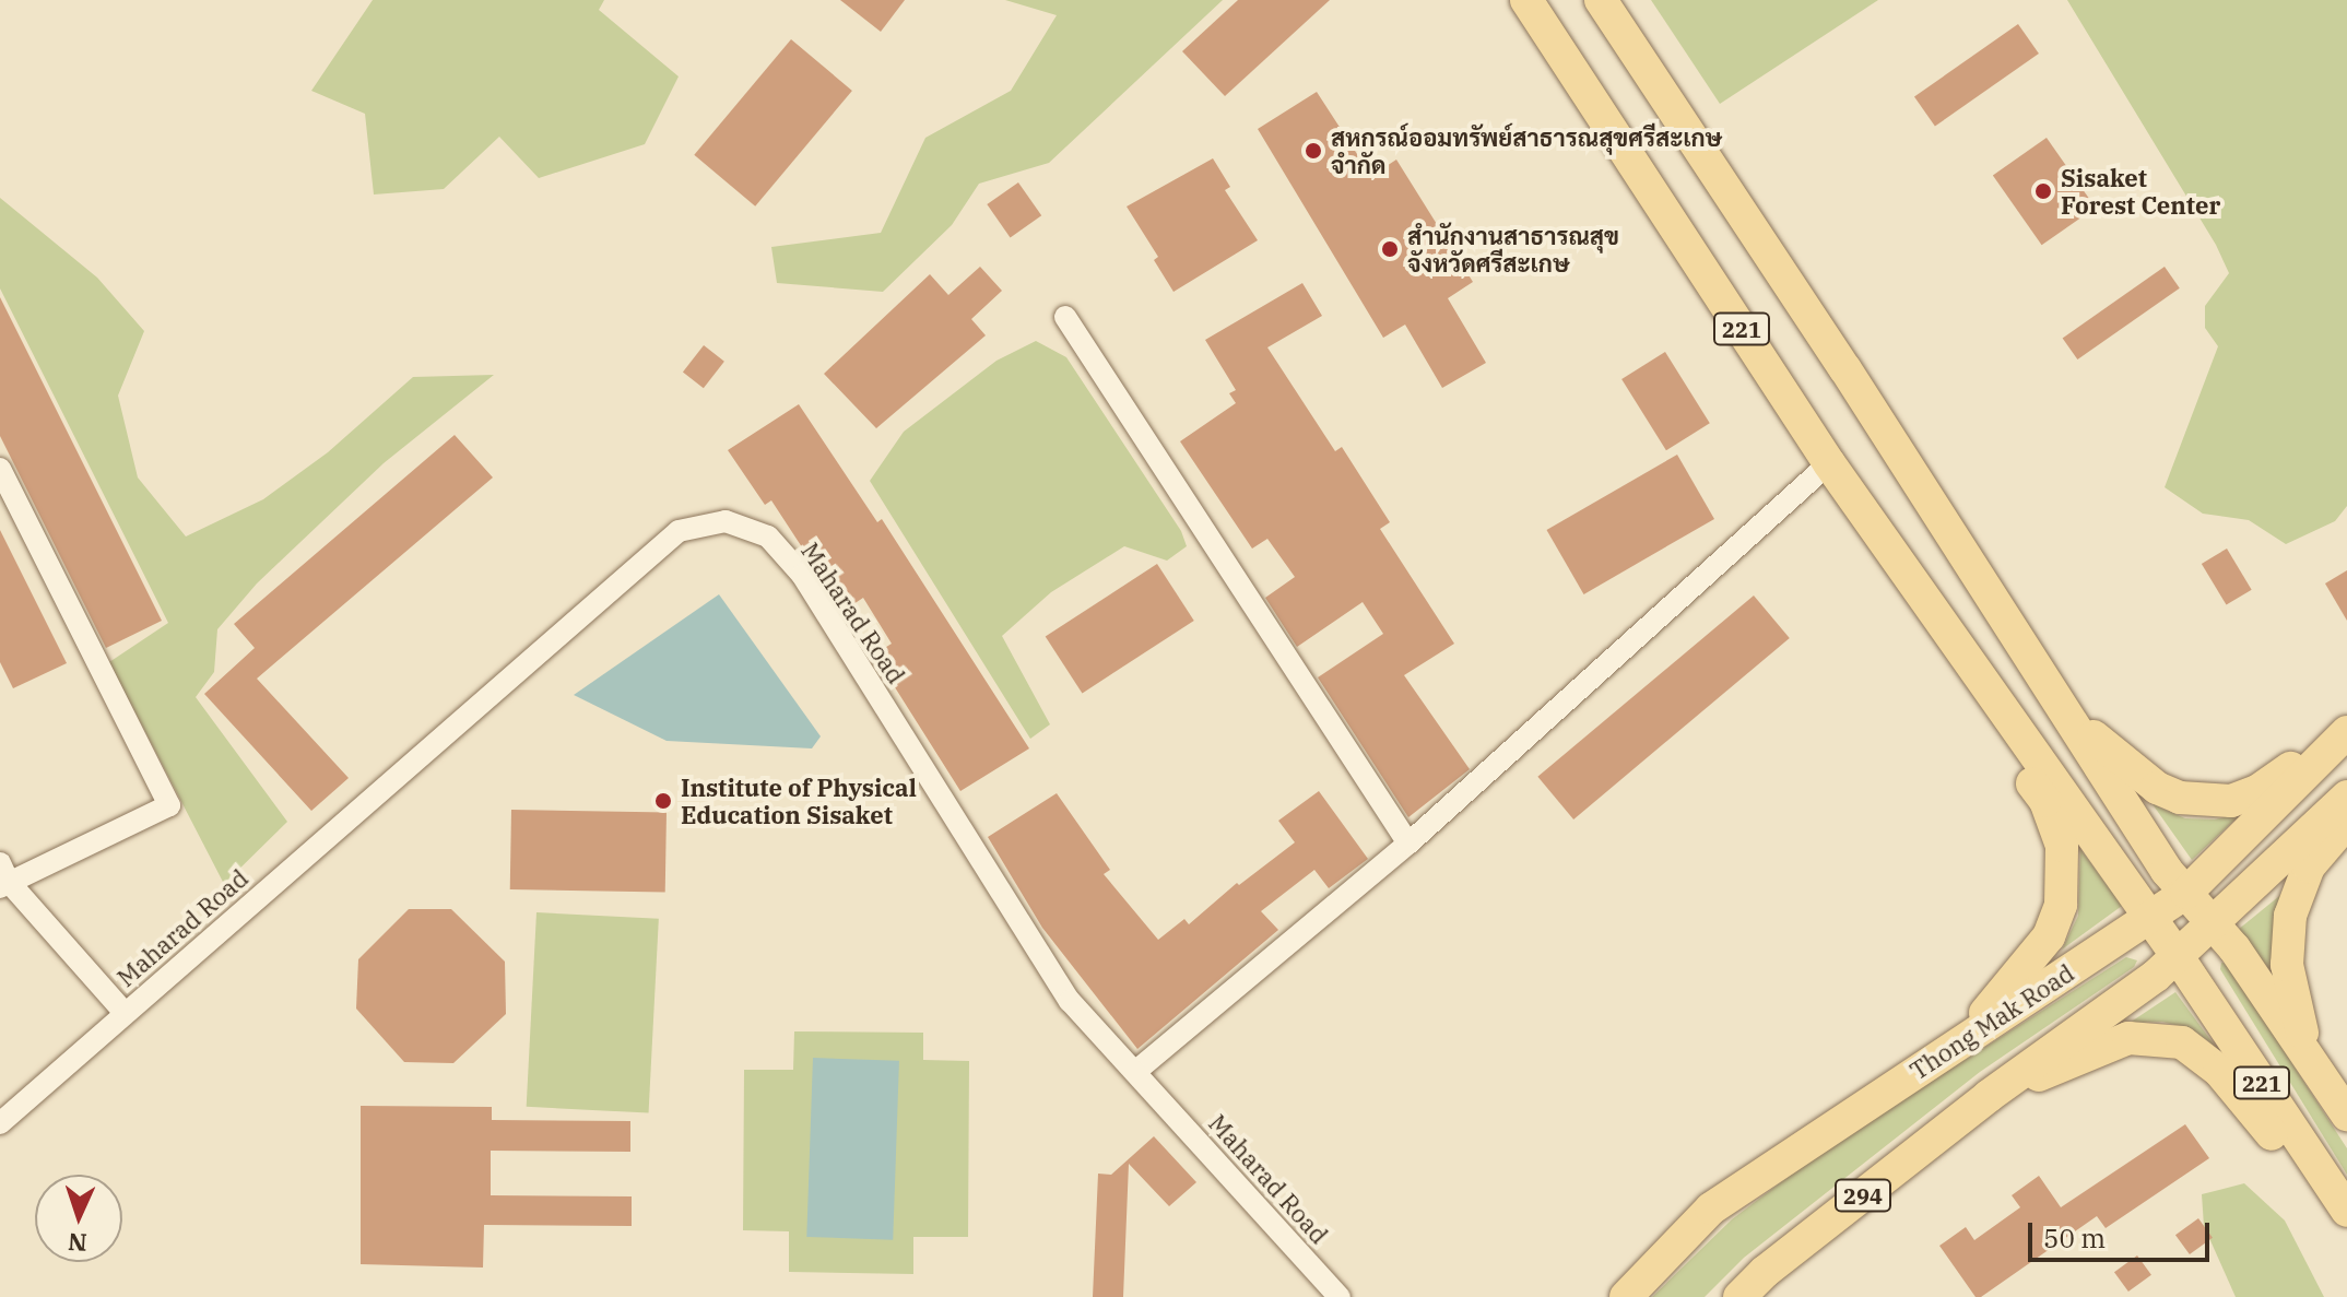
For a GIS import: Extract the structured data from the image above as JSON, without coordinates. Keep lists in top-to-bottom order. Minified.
{"streets":{"main road":["221","Thong Mak Road","294"],"street":["Maharad Road"]},"crossings":[["221","Thong Mak Road"],["221","294"]],"places":["สหกรณ์ออมทรัพย์สาธารณสุขศรีสะเกษ จำกัด","Sisaket Forest Center","สำนักงานสาธารณสุข จังหวัดศรีสะเกษ","Institute of Physical Education Sisaket"],"scale_bar":"50 m","north":"bottom"}
